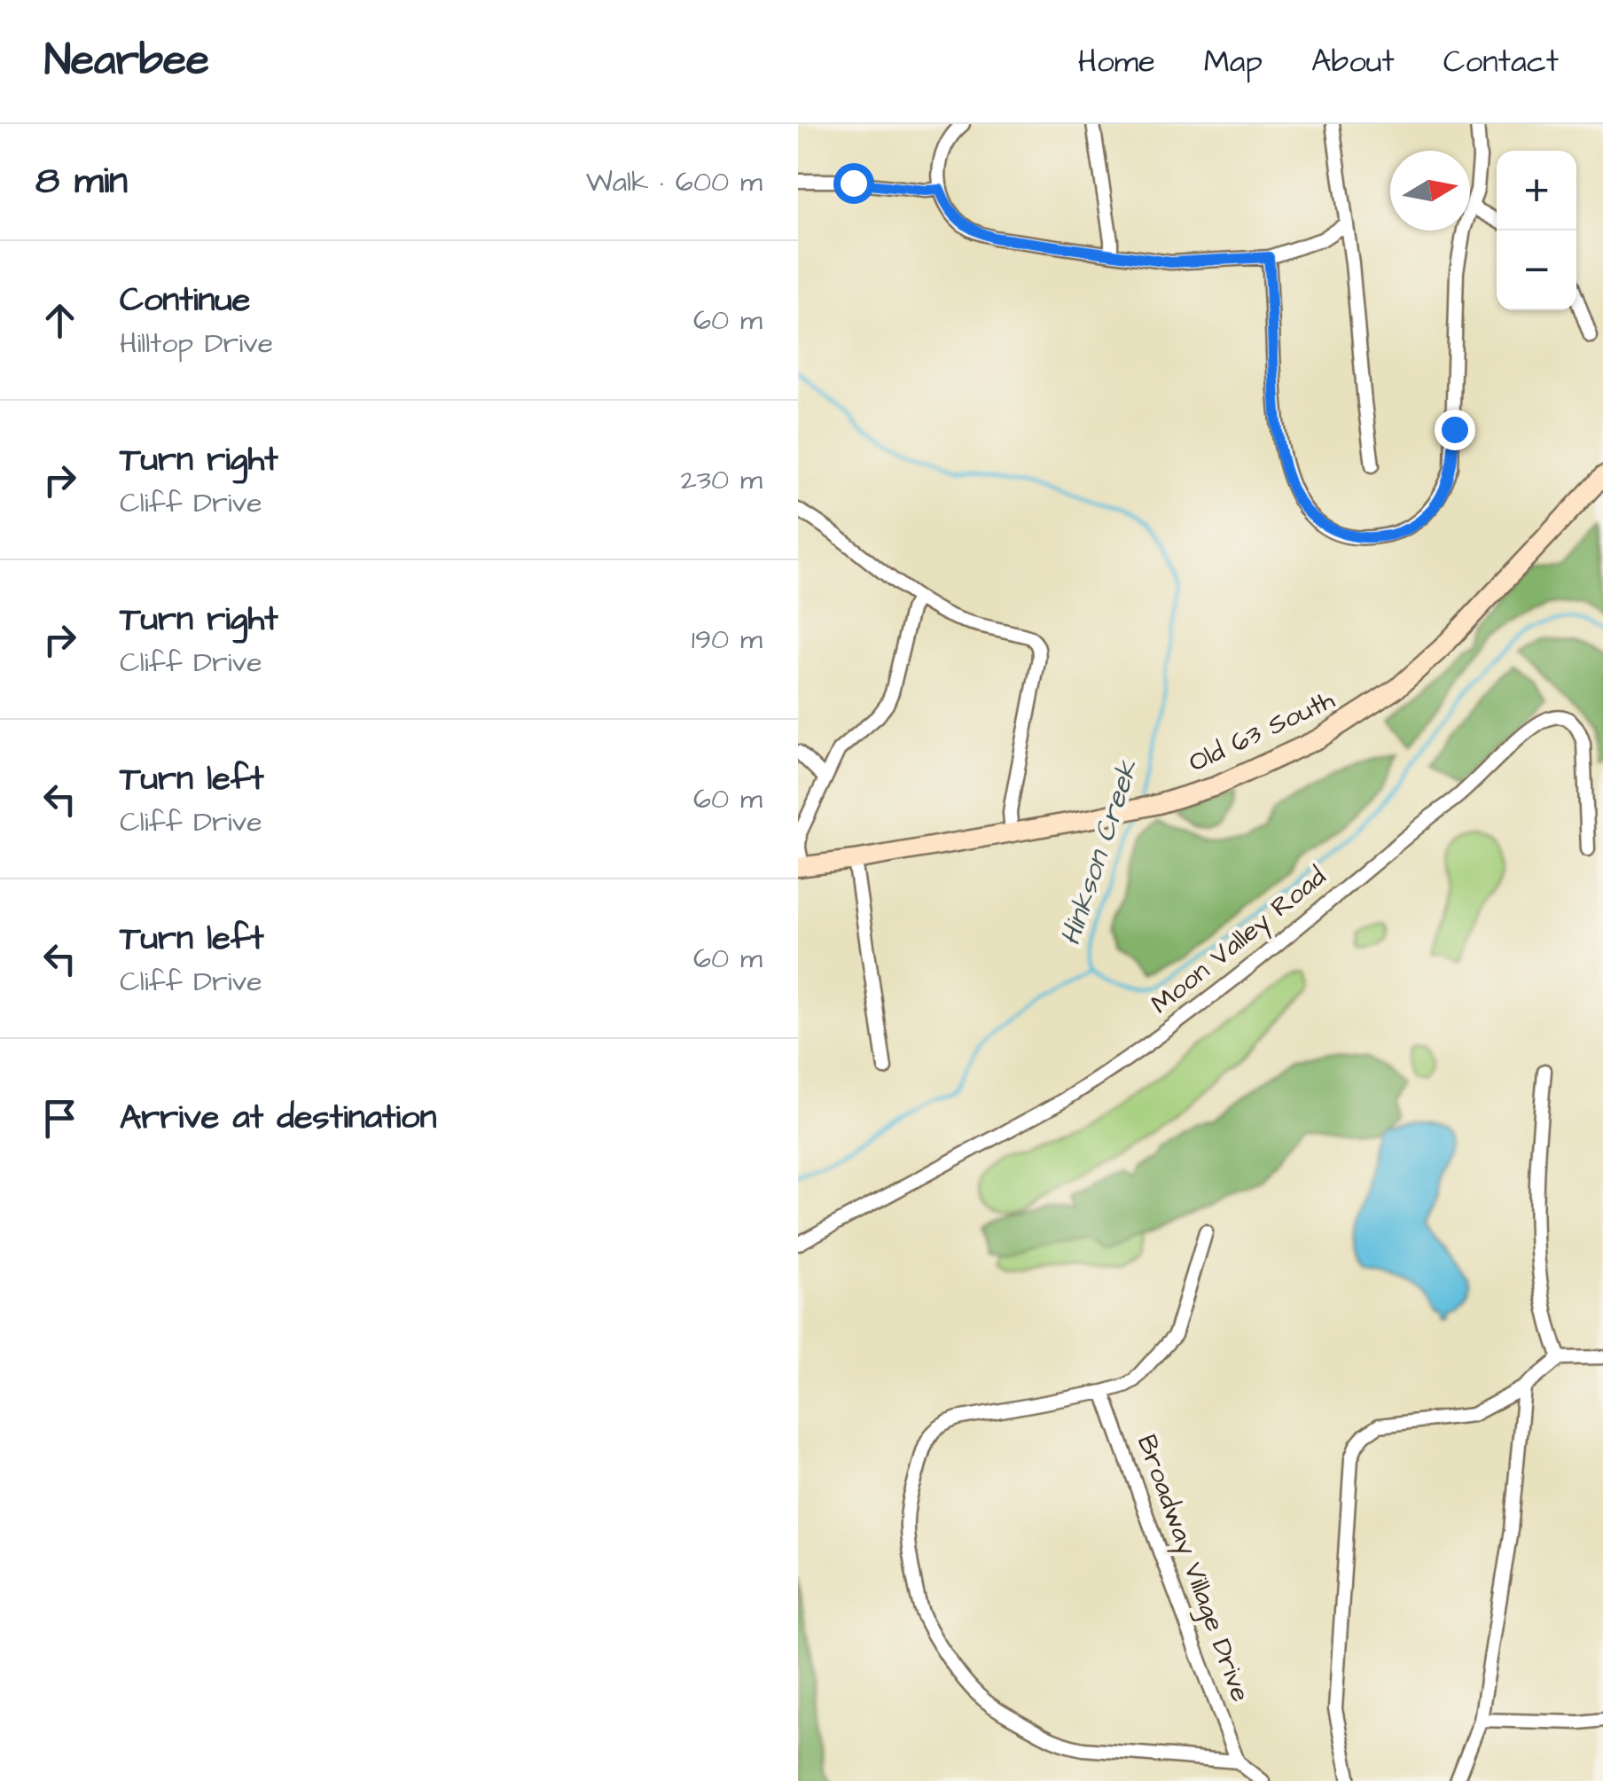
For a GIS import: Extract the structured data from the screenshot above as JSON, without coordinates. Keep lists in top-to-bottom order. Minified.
{"streets":{"main road":["Old 63 South"],"street":["Moon Valley Road","Broadway Village Drive"]},"water":["Hinkson Creek"],"north":"right","page":{"header":"Nearbee","nav":["Home","Map","About","Contact"],"heading":["8 min","Walk · 600 m"],"map_buttons":["+","−"],"list":[["Continue","Hilltop Drive","60 m"],["Turn right","Cliff Drive","230 m"],["Turn right","Cliff Drive","190 m"],["Turn left","Cliff Drive","60 m"],["Turn left","Cliff Drive","60 m"],"Arrive at destination"]}}
